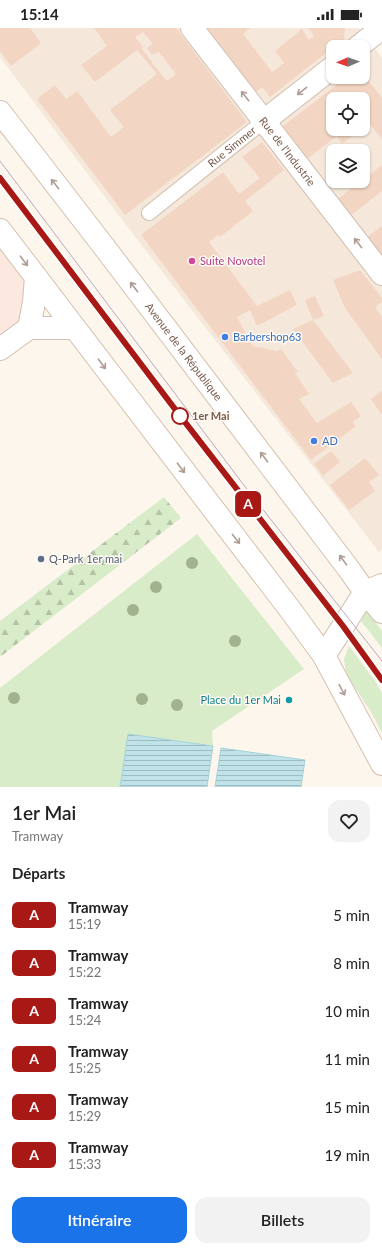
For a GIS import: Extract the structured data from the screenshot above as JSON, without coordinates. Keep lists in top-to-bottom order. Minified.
{"streets":{"main road":["Rue Simmer","Rue de l'Industrie","Avenue de la République"]},"crossings":[["Rue Simmer","Rue de l'Industrie"]],"one_way":["Rue de l'Industrie"],"places":["Suite Novotel","Barbershop63","1er Mai","AD","Q-Park 1er mai","Place du 1er Mai"],"lines":["tram line A"],"north":"left","page":{"status":"15:14","on_map":"A","heading":[["1er Mai","Tramway"],"Départs"],"list":[{"mark":"A","name":"Tramway","note":"15:19","value":"5 min"},{"mark":"A","name":"Tramway","note":"15:22","value":"8 min"},{"mark":"A","name":"Tramway","note":"15:24","value":"10 min"},{"mark":"A","name":"Tramway","note":"15:25","value":"11 min"},{"mark":"A","name":"Tramway","note":"15:29","value":"15 min"},{"mark":"A","name":"Tramway","note":"15:33","value":"19 min"}],"buttons":["Itinéraire","Billets"]}}
